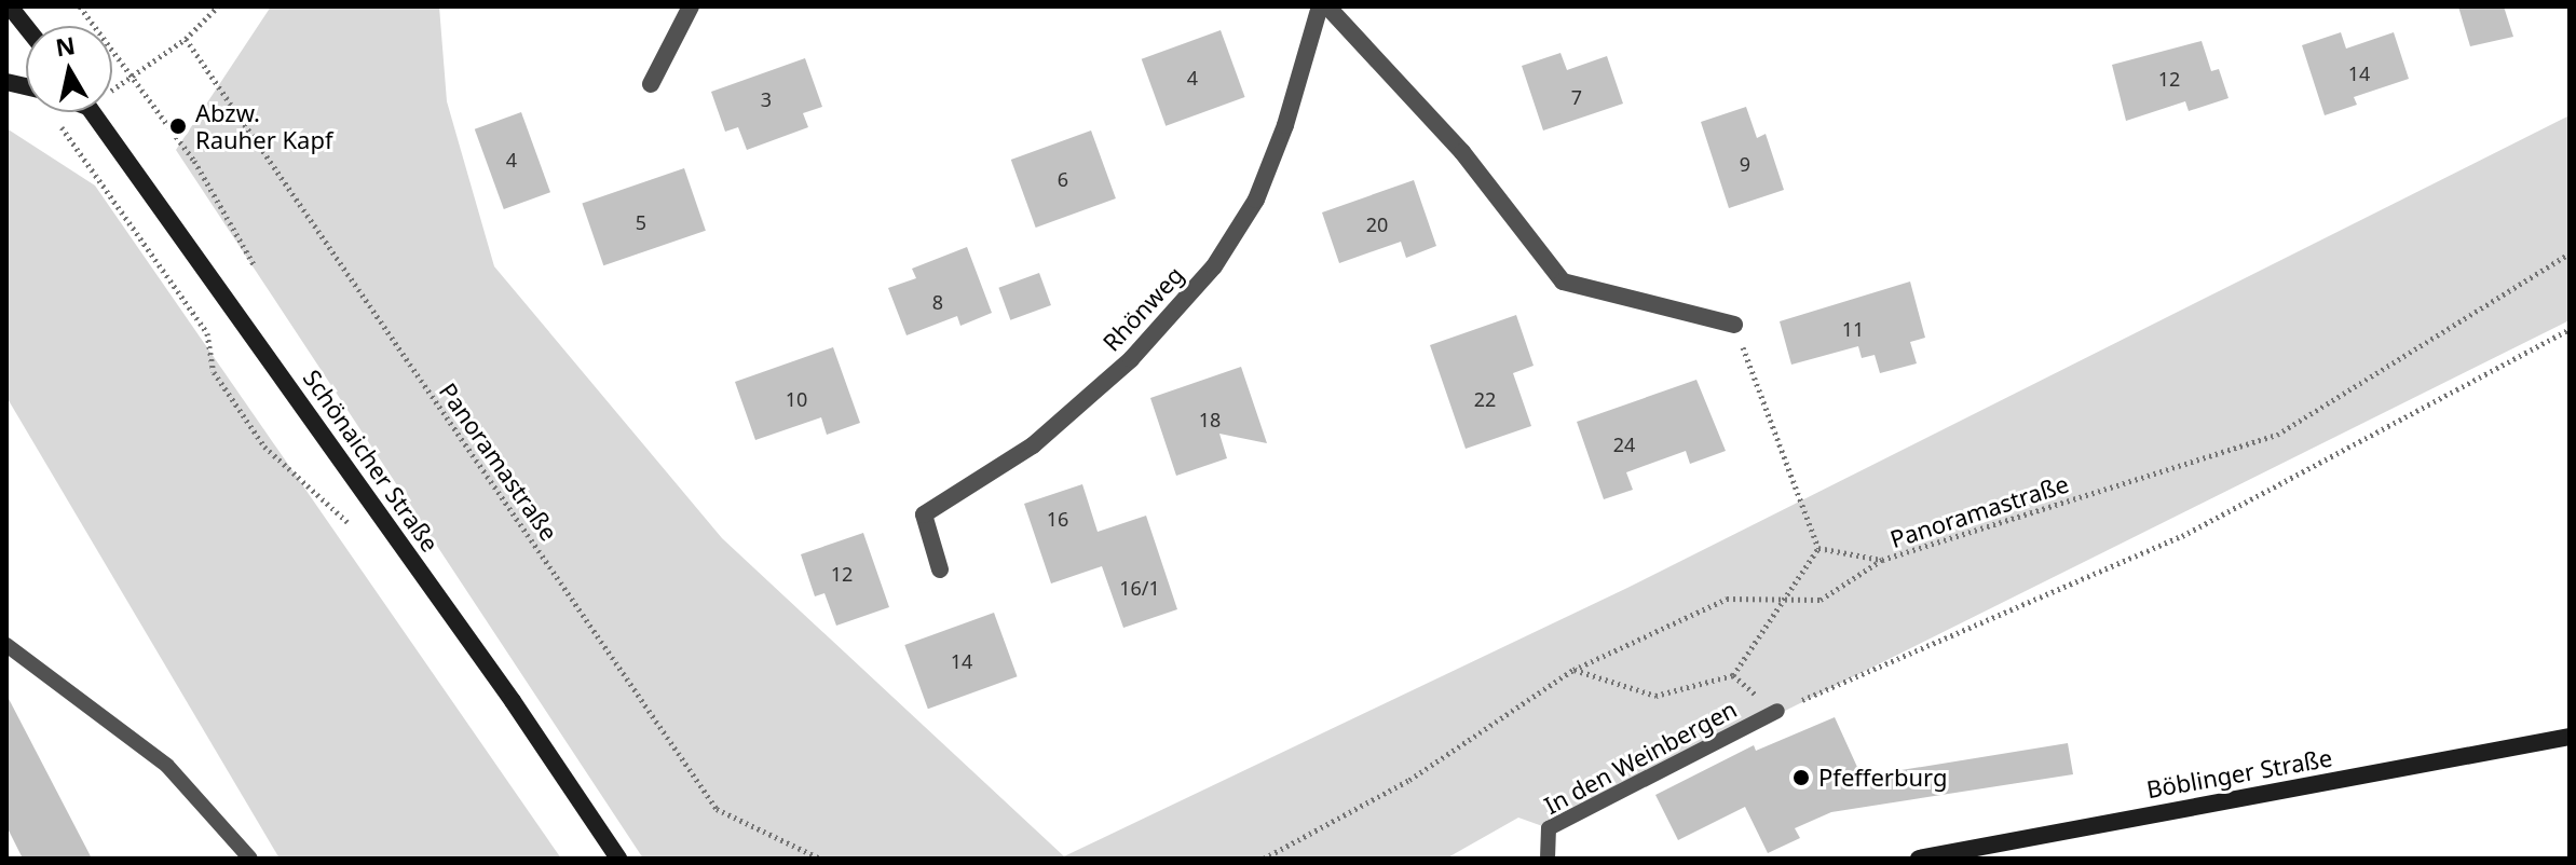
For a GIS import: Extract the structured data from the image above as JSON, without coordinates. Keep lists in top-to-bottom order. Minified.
{"streets":{"main road":["Schönaicher Straße","Böblinger Straße"],"street":["Rhönweg"],"lane":["In den Weinbergen"],"path":["Panoramastraße"]},"places":["Abzw. Rauher Kapf","Pfefferburg"],"house_numbers":["14","4","12","7","3","4","9","6","5","20","8","11","10","22","18","24","16","12","16/1","14"],"north":"top"}
